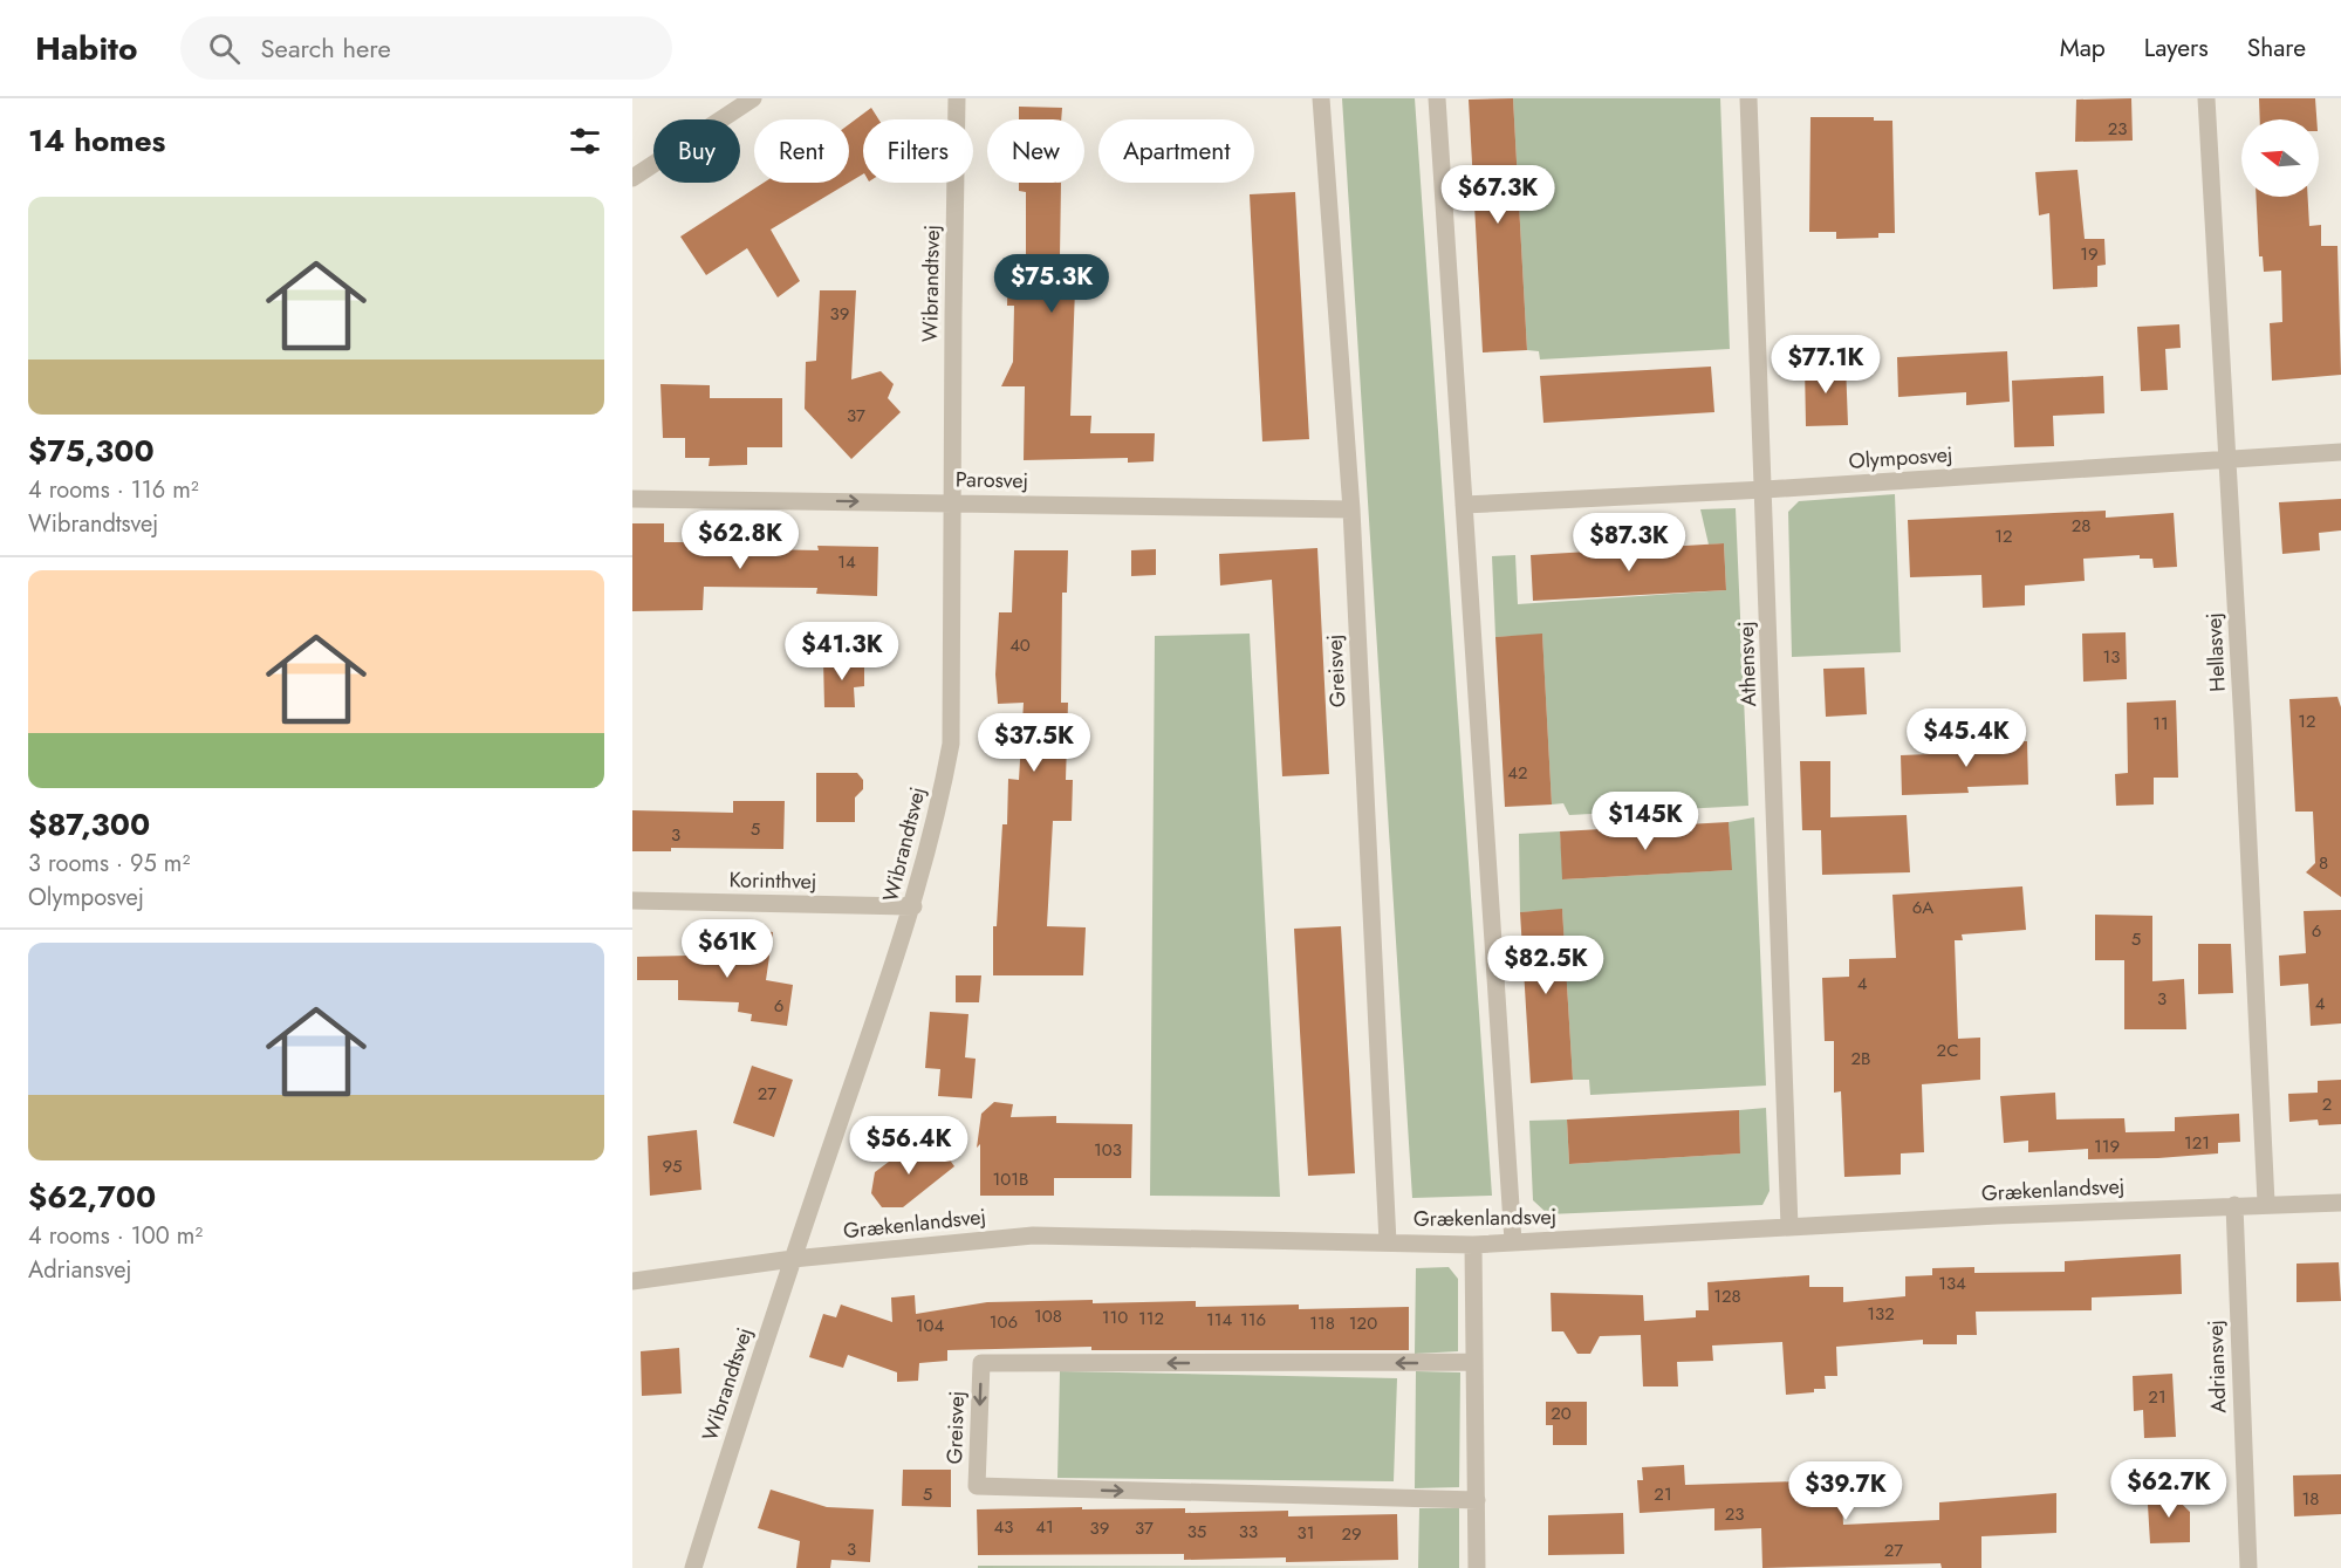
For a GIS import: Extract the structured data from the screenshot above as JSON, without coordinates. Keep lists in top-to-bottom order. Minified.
{"streets":{"street":["Wibrandtsvej","Olymposvej","Parosvej","Hellasvej","Athensvej","Greisvej","Korinthvej","Grækenlandsvej","Adriansvej"]},"crossings":[["Wibrandtsvej","Parosvej"],["Wibrandtsvej","Korinthvej"],["Wibrandtsvej","Grækenlandsvej"],["Olymposvej","Hellasvej"],["Olymposvej","Athensvej"],["Parosvej","Greisvej"],["Hellasvej","Grækenlandsvej"],["Athensvej","Grækenlandsvej"],["Greisvej","Grækenlandsvej"],["Grækenlandsvej","Adriansvej"]],"one_way":["Parosvej"],"house_numbers":["23","19","39","37","28","12","14","40","13","12","11","42","5","3","8","6A","6","5","4","3","4","6","2C","2B","27","2","121","119","103","95","101B","134","128","132","108","110","112","114","116","106","118","120","104","21","20","5","21","18","23","43","41","39","37","35","33","31","29","3","27"],"north":"left","page":{"header":"Habito","search":"Search here","nav":["Map","Layers","Share"],"heading":"14 homes","chip":["Buy","Rent","Filters","New","Apartment"],"price":["$67.3K","$75.3K","$77.1K","$62.8K","$87.3K","$41.3K","$45.4K","$37.5K","$145K","$61K","$82.5K","$56.4K","$62.7K","$39.7K"],"list":[{"name":"$75,300","note":"4 rooms · 116 m² · Wibrandtsvej"},{"name":"$87,300","note":"3 rooms · 95 m² · Olymposvej"},{"name":"$62,700","note":"4 rooms · 100 m² · Adriansvej"}]}}
